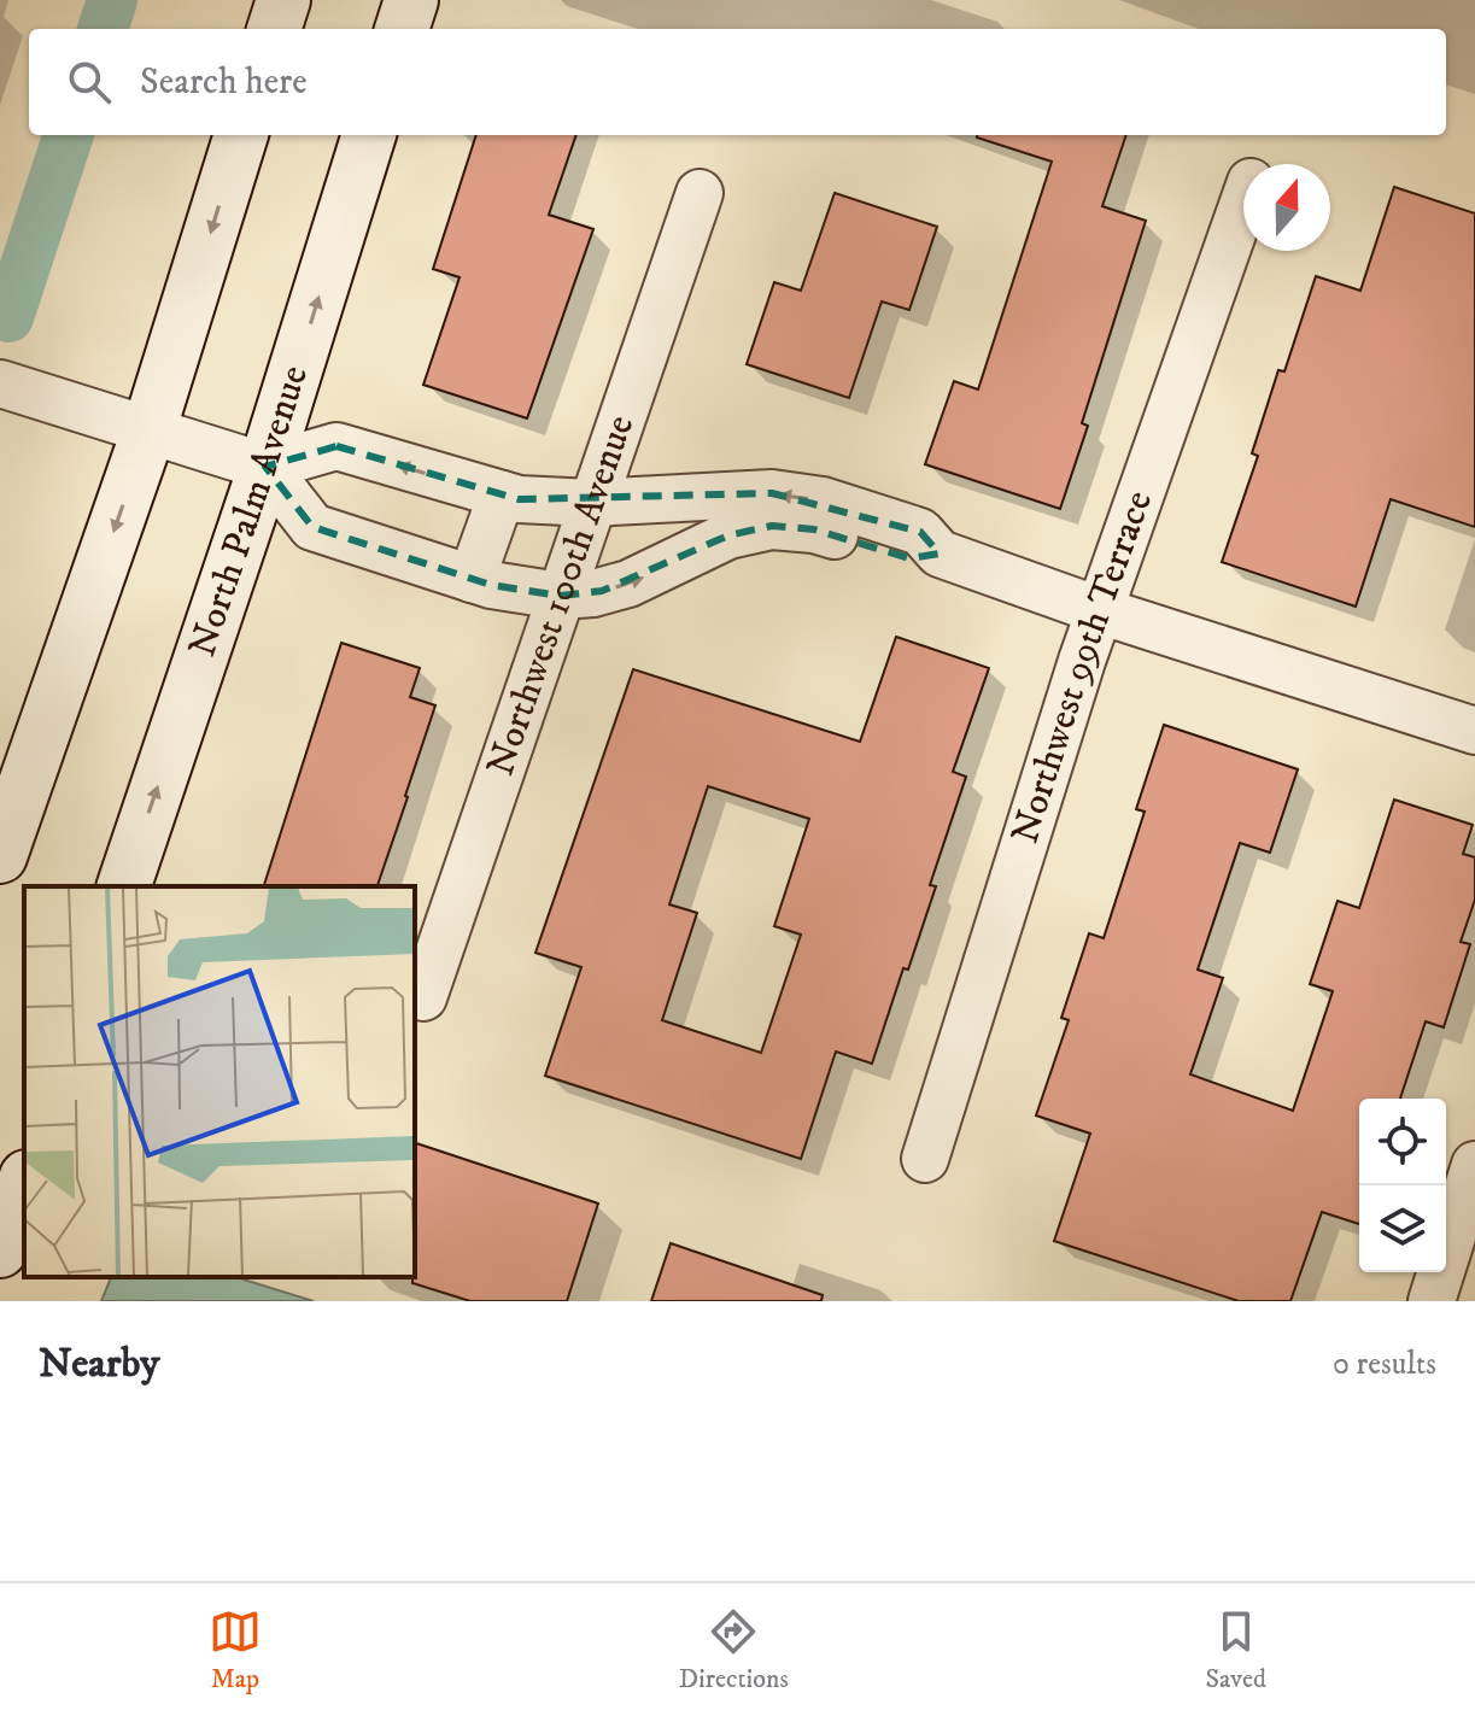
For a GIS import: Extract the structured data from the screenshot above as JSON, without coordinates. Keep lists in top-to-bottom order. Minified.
{"streets":{"main road":["North Palm Avenue"],"street":["Northwest 100th Avenue","Northwest 99th Terrace"]},"north":"top","page":{"search":"Search here","heading":["Nearby","0 results"],"nav":["Map","Directions","Saved"]}}
